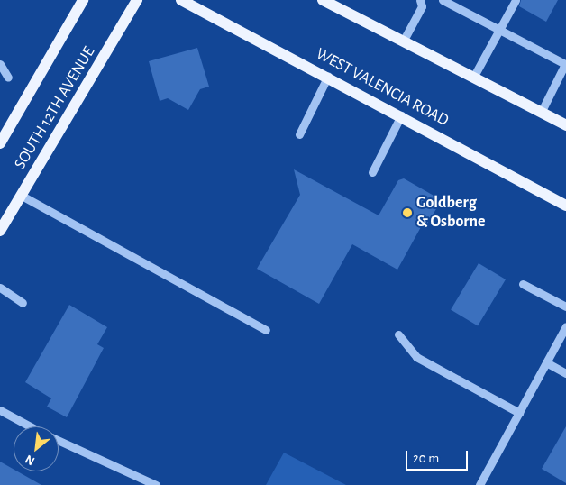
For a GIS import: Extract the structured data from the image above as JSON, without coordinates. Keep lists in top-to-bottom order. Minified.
{"streets":{"main road":["WEST VALENCIA ROAD","SOUTH 12TH AVENUE"]},"places":["Goldberg & Osborne"],"scale_bar":"20 m","north":"bottom left"}
